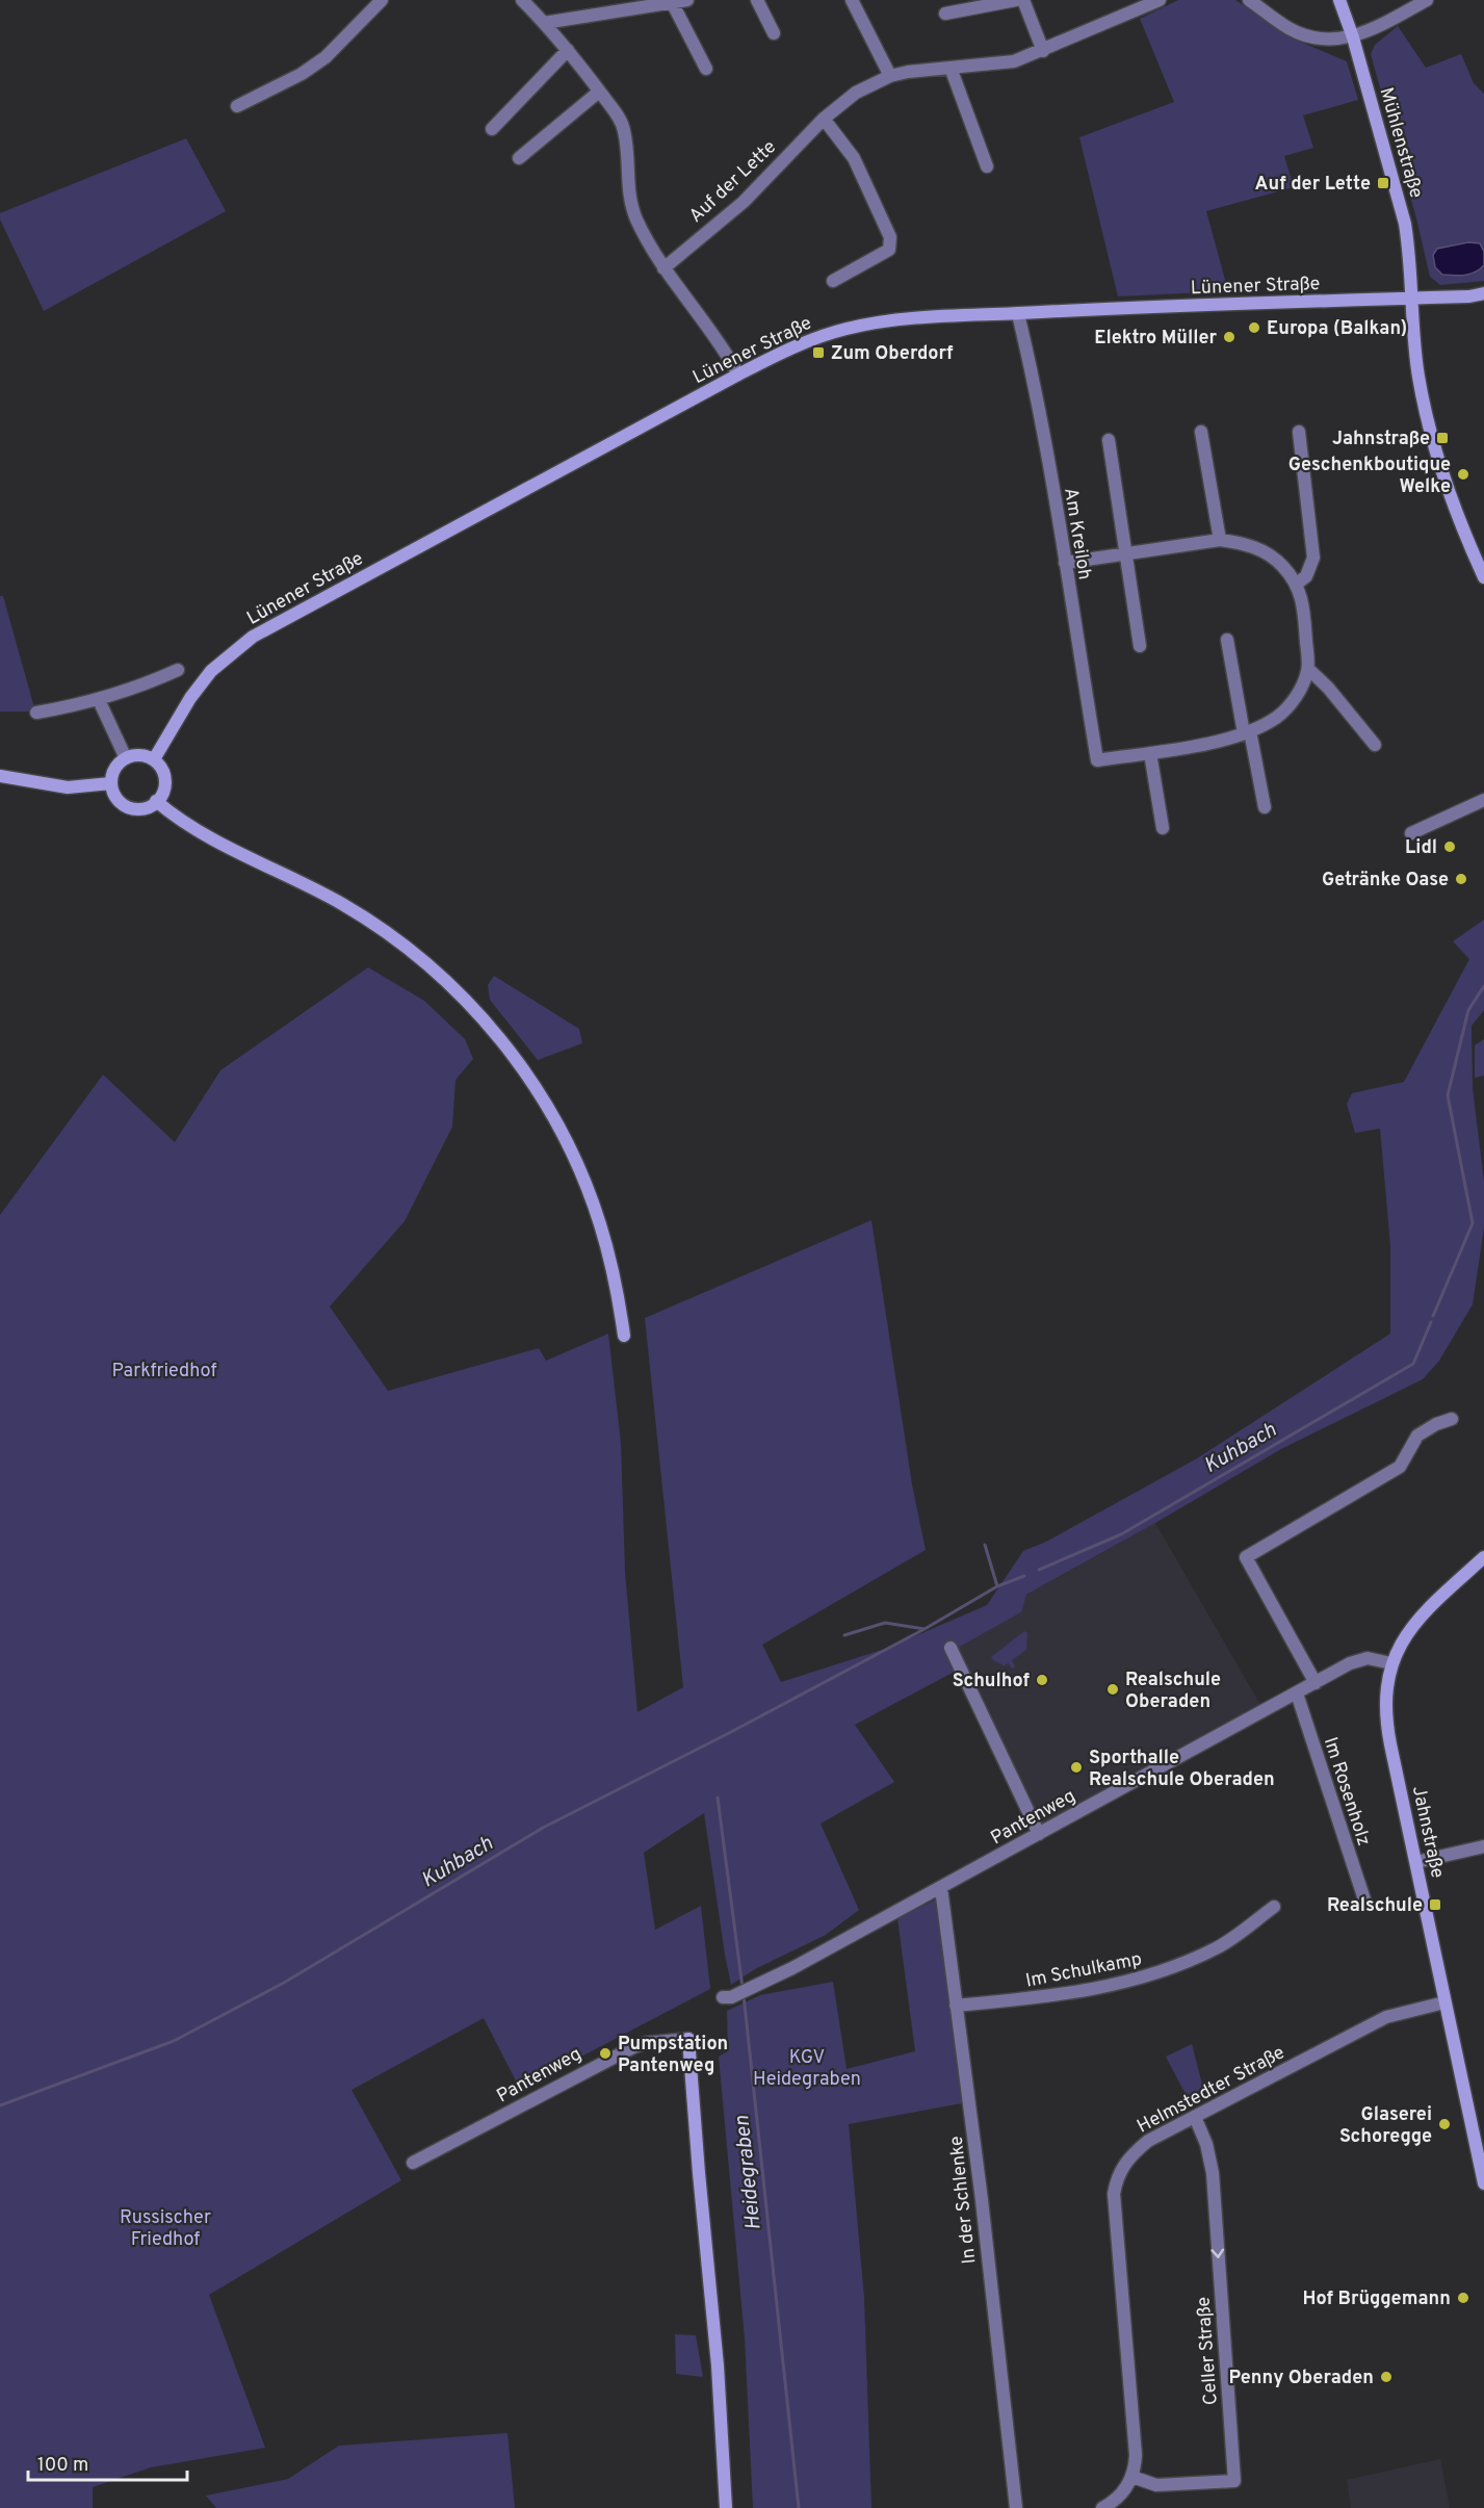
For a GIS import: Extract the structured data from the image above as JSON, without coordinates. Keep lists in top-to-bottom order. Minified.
{"streets":{"main road":["Mühlenstraße","Lünener Straße","Jahnstraße"],"street":["Auf der Lette","Am Kreiloh","Im Rosenholz","Pantenweg","Im Schulkamp","Helmstedter Straße","In der Schlenke","Celler Straße"]},"crossings":[["Mühlenstraße","Lünener Straße"],["Lünener Straße","Am Kreiloh"],["Im Rosenholz","Pantenweg"],["Pantenweg","Jahnstraße"],["Pantenweg","In der Schlenke"],["Jahnstraße","Helmstedter Straße"],["Im Schulkamp","In der Schlenke"],["Helmstedter Straße","Celler Straße"]],"water":["Kuhbach","Heidegraben"],"parks":["Parkfriedhof","KGV Heidegraben","Russischer Friedhof"],"places":{"transit":["Auf der Lette","Zum Oberdorf","Jahnstraße","Realschule"],"other":["Europa (Balkan)","Elektro Müller","Geschenkboutique Welke","Lidl","Getränke Oase","Schulhof","Realschule Oberaden","Sporthalle Realschule Oberaden","Pumpstation Pantenweg","Glaserei Schoregge","Hof Brüggemann","Penny Oberaden"]},"scale_bar":"100 m"}
